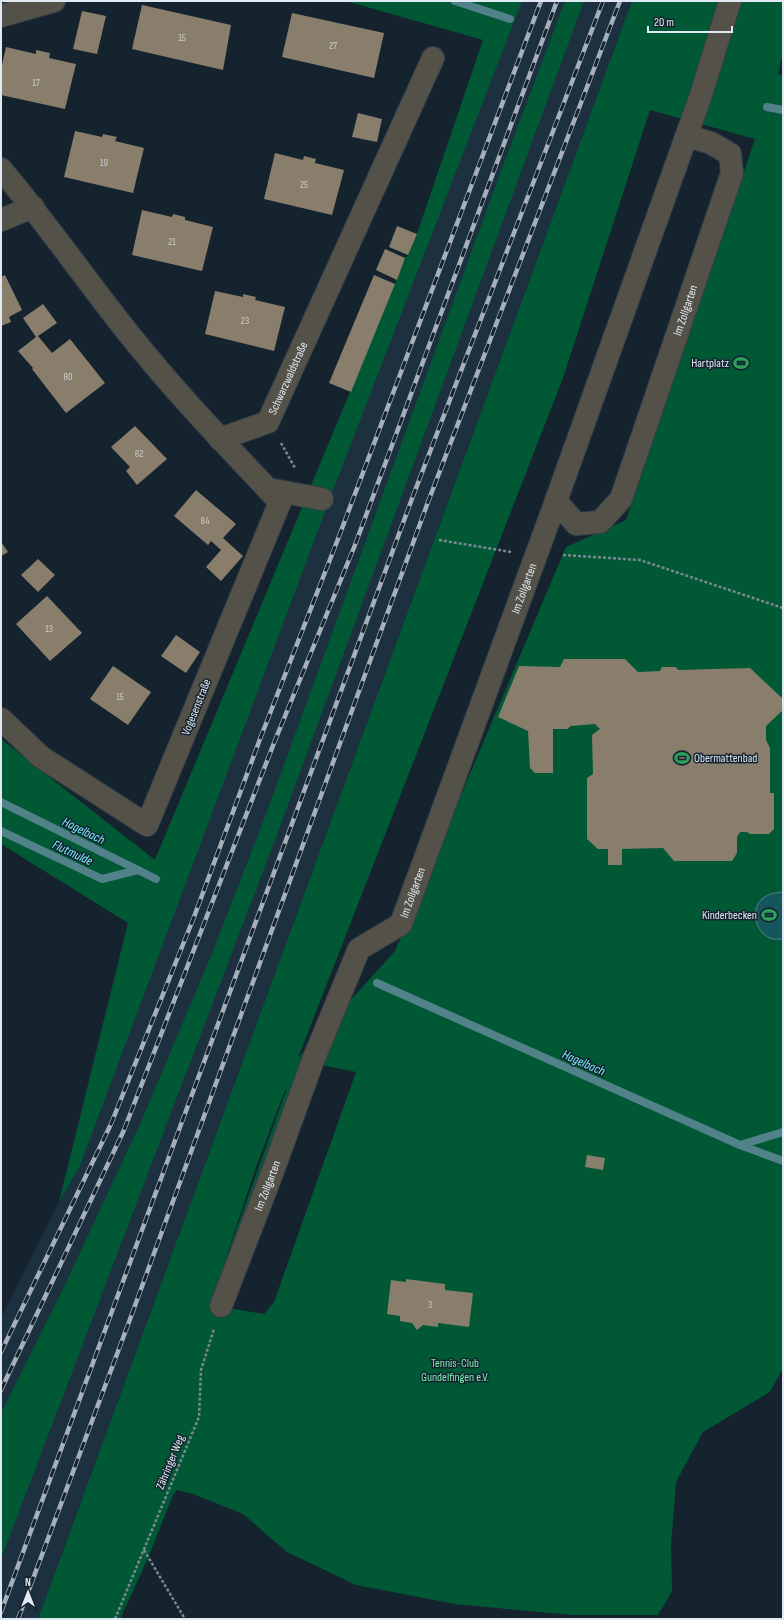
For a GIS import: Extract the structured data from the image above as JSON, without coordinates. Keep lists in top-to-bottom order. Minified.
{"streets":{"street":["Im Zollgarten","Schwarzwaldstraße","Vogesenstraße"],"path":["Zähringer Weg"]},"crossings":[["Im Zollgarten","Zähringer Weg"],["Schwarzwaldstraße","Vogesenstraße"]],"water":["Hagelbach","Flutmulde"],"parks":["Tennis-Club Gundelfingen e.V."],"places":{"sports":["Hartplatz","Obermattenbad","Kinderbecken"]},"house_numbers":["15","27","17","19","25","21","23","80","82","84","13","15","3"],"scale_bar":"20 m","north":"top"}
